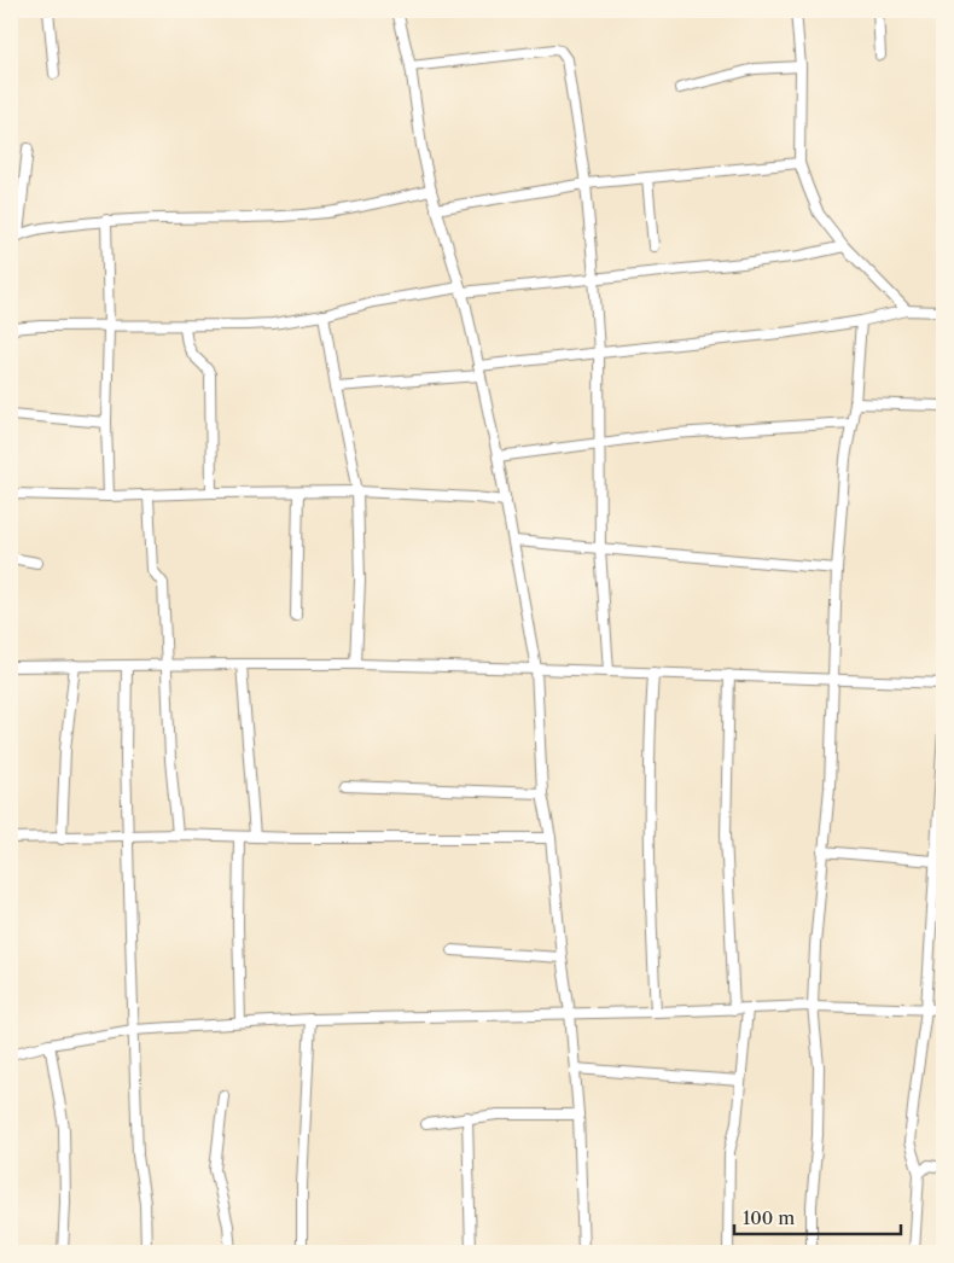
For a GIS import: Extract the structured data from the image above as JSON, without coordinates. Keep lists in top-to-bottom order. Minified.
{"scale_bar":"100 m"}
